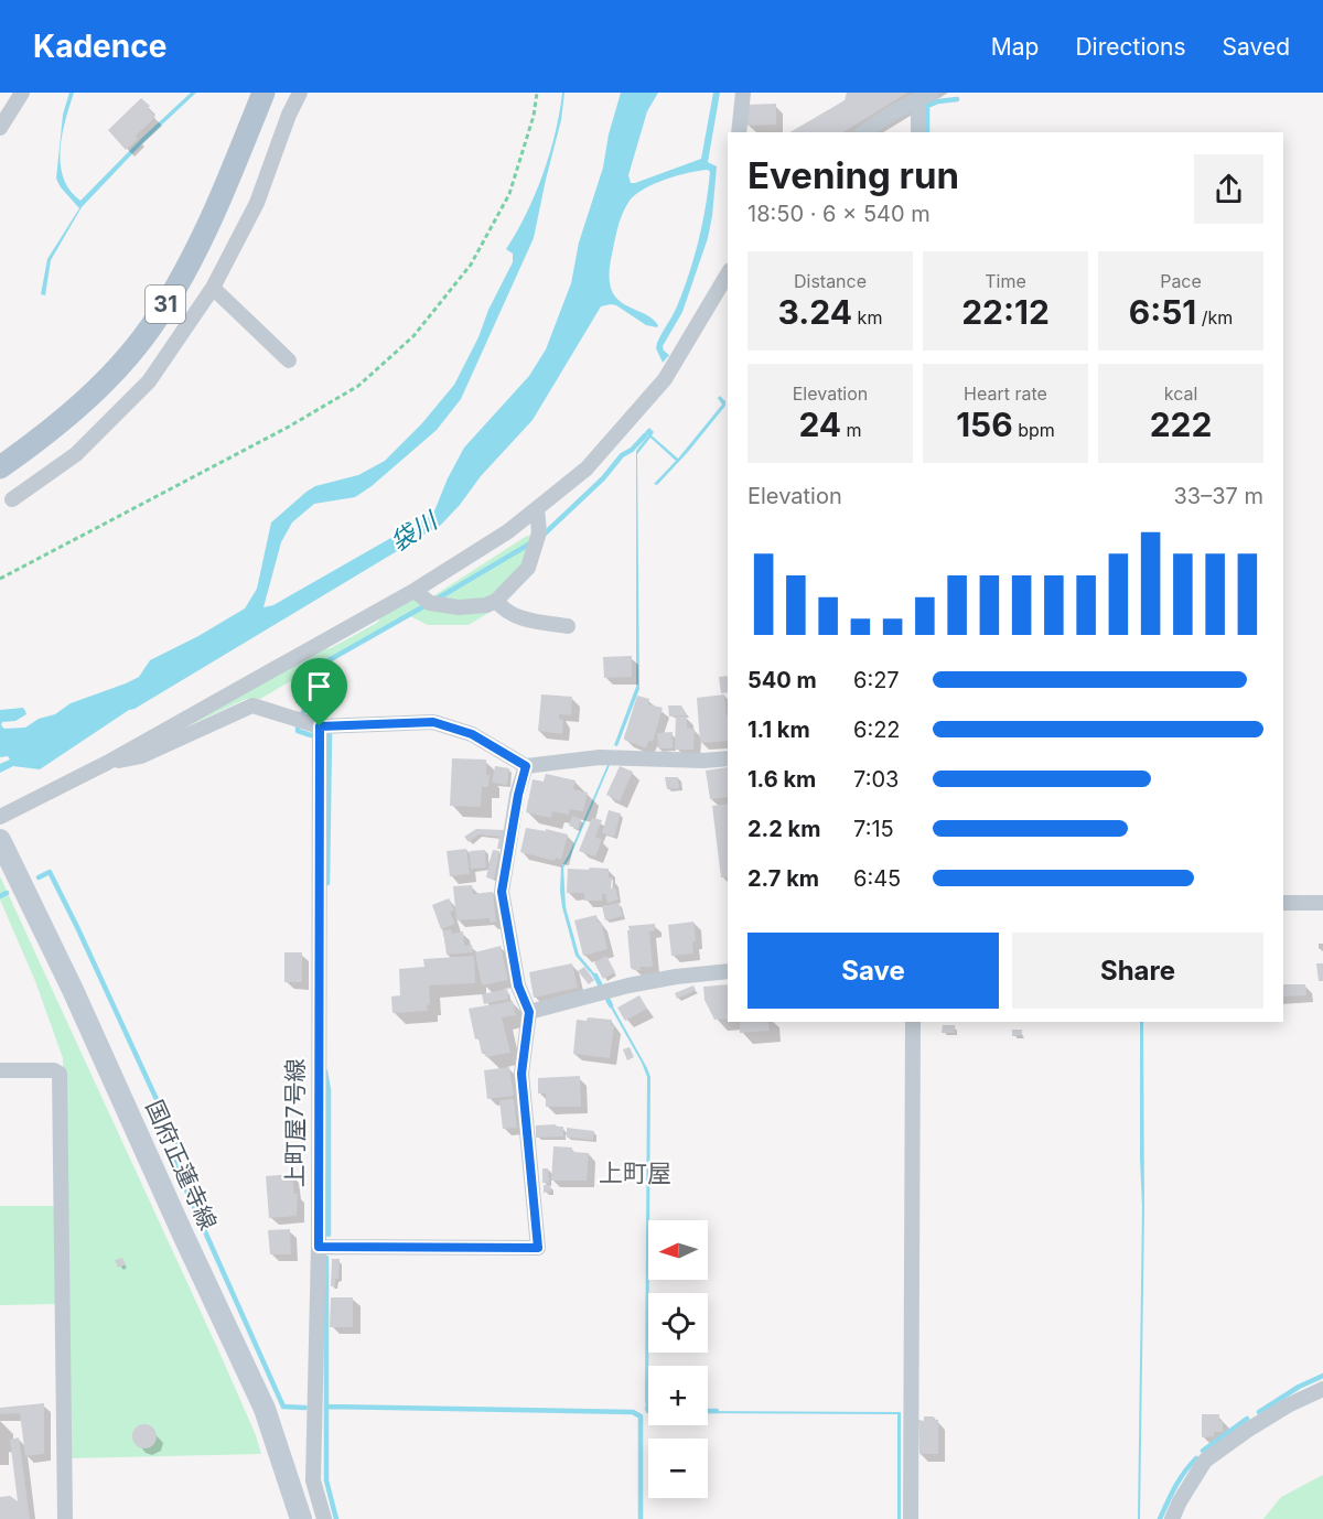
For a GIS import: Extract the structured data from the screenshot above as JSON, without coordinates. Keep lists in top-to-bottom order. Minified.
{"streets":{"main road":["31","国府正蓮寺線"],"street":["上町屋7号線"]},"districts":["上町屋"],"water":["袋川"],"north":"left","page":{"header":"Kadence","nav":["Map","Directions","Saved"],"heading":["Evening run","18:50 · 6 × 540 m"],"stats":[["Distance","3.24 km"],["Time","22:12"],["Pace","6:51 /km"],["Elevation","24 m"],["Heart rate","156 bpm"],["kcal","222"]],"chart":["Elevation","33–37 m"],"list":[{"name":"540 m","note":"6:27"},{"name":"1.1 km","note":"6:22"},{"name":"1.6 km","note":"7:03"},{"name":"2.2 km","note":"7:15"},{"name":"2.7 km","note":"6:45"}],"buttons":["Save","Share"],"map_buttons":["+","−"]}}
